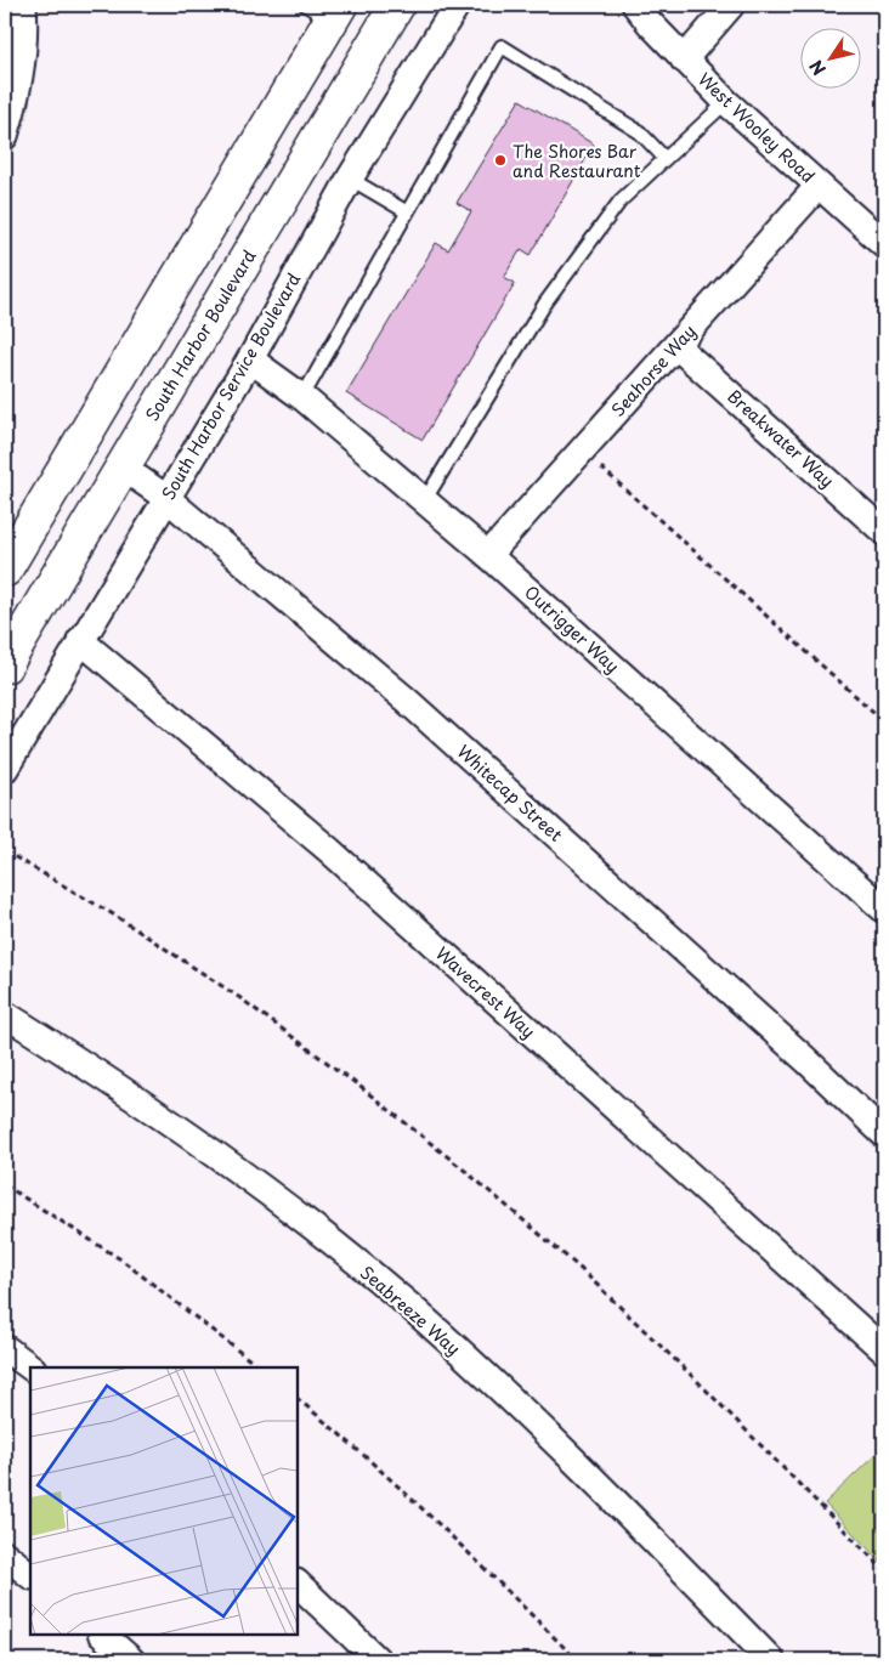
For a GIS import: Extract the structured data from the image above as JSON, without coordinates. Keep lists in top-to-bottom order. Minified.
{"streets":{"main road":["South Harbor Boulevard"],"street":["West Wooley Road","Seahorse Way","South Harbor Service Boulevard","Breakwater Way","Outrigger Way","Whitecap Street","Wavecrest Way","Seabreeze Way"]},"crossings":[["West Wooley Road","Seahorse Way"],["South Harbor Boulevard","Whitecap Street"],["Seahorse Way","Breakwater Way"],["Seahorse Way","Outrigger Way"],["South Harbor Service Boulevard","Outrigger Way"],["South Harbor Service Boulevard","Whitecap Street"],["South Harbor Service Boulevard","Wavecrest Way"]],"places":["The Shores Bar and Restaurant"],"north":"bottom left"}
